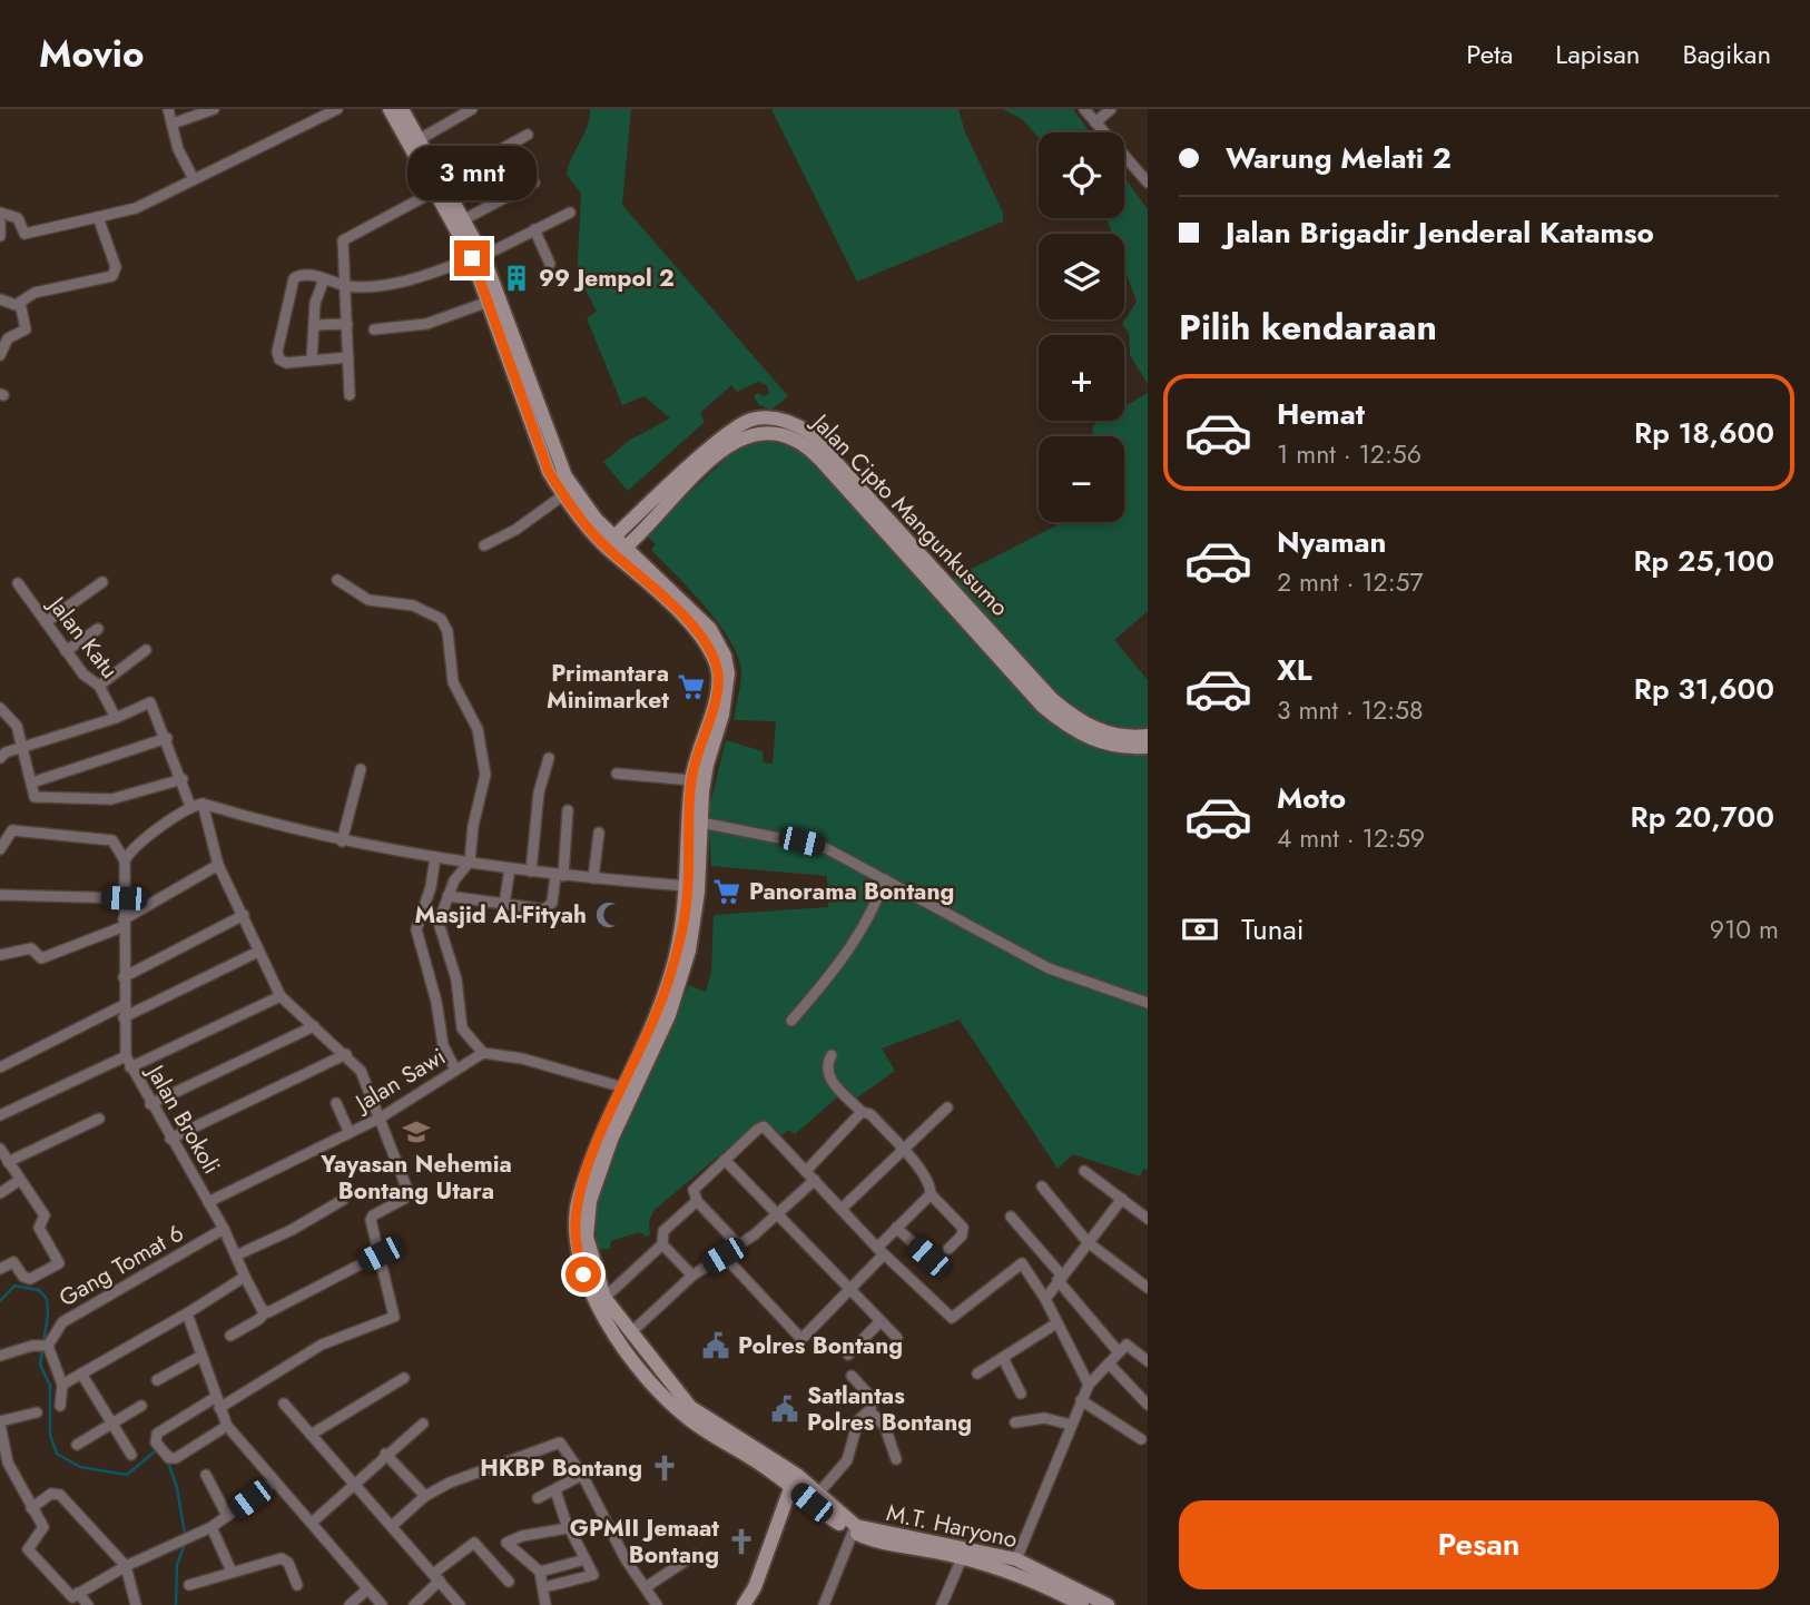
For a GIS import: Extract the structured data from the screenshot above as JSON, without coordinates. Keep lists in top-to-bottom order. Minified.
{"streets":{"main road":["Jalan Cipto Mangunkusumo","M.T. Haryono"],"street":["Jalan Katu","Jalan Sawi","Jalan Brokoli","Gang Tomat 6"]},"crossings":[["Jalan Sawi","Jalan Brokoli"],["Jalan Brokoli","Gang Tomat 6"]],"places":{"building":["99 Jempol 2"],"supermarket":["Primantara Minimarket","Panorama Bontang"],"mosque":["Masjid Al-Fityah"],"school or university":["Yayasan Nehemia Bontang Utara"],"public building":["Polres Bontang","Satlantas Polres Bontang"],"church":["HKBP Bontang","GPMII Jemaat Bontang"]},"page":{"header":"Movio","nav":["Peta","Lapisan","Bagikan"],"banner":["Warung Melati 2","Jalan Brigadir Jenderal Katamso"],"map_buttons":["+","−"],"bubble":"3 mnt","heading":"Pilih kendaraan","list":[{"name":"Hemat","note":"1 mnt · 12:56","value":"Rp 18,600"},{"name":"Nyaman","note":"2 mnt · 12:57","value":"Rp 25,100"},{"name":"XL","note":"3 mnt · 12:58","value":"Rp 31,600"},{"name":"Moto","note":"4 mnt · 12:59","value":"Rp 20,700"}],"pay":["Tunai","910 m"],"buttons":"Pesan"}}
